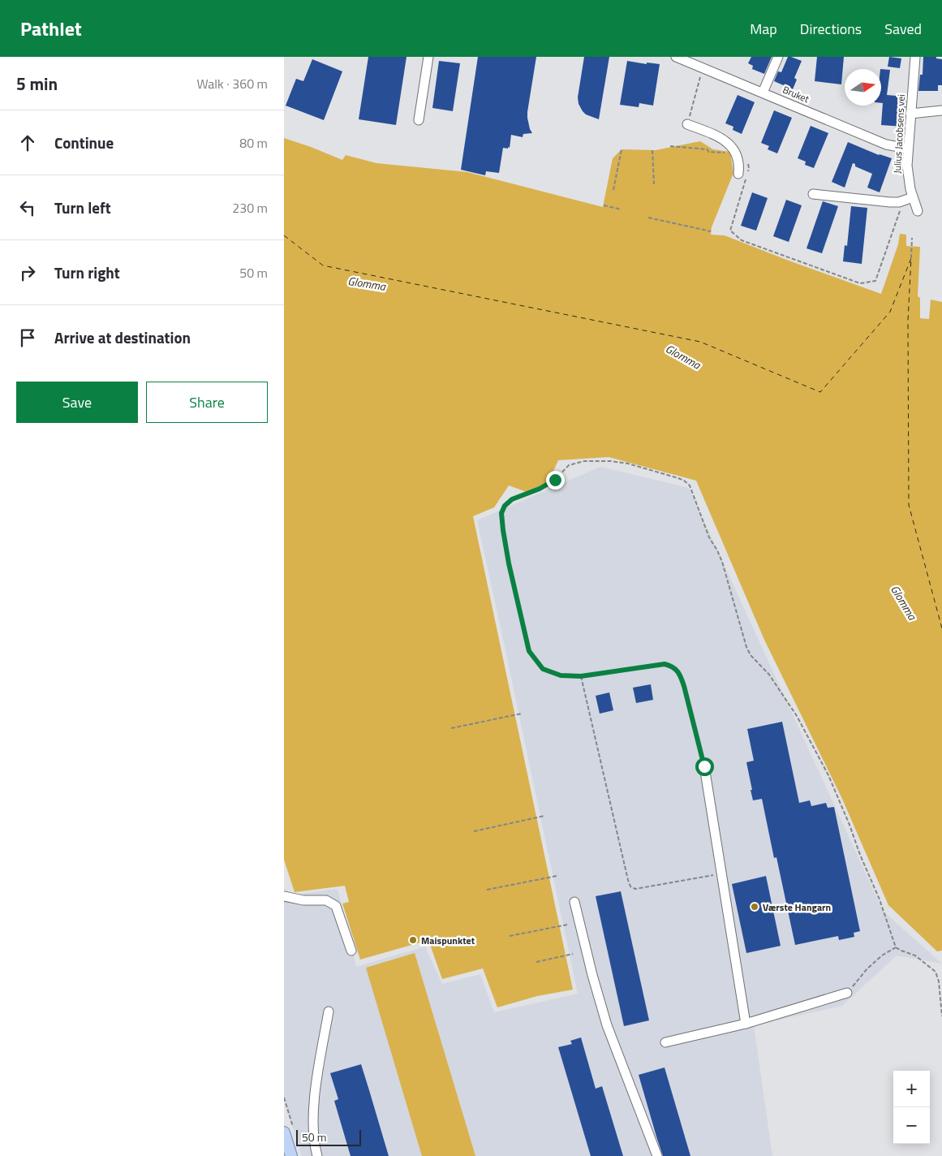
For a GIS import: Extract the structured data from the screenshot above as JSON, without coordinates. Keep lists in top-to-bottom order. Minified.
{"streets":{"street":["Bruket","Julius Jacobsens vei"]},"crossings":[["Bruket","Julius Jacobsens vei"]],"water":["Glomma"],"places":["Værste Hangarn","Maispunktet"],"scale_bar":"50 m","north":"right","page":{"header":"Pathlet","nav":["Map","Directions","Saved"],"heading":["5 min","Walk · 360 m"],"list":[["Continue","80 m"],["Turn left","230 m"],["Turn right","50 m"],"Arrive at destination"],"buttons":["Save","Share"],"map_buttons":["+","−"],"scale":"50 m"}}
